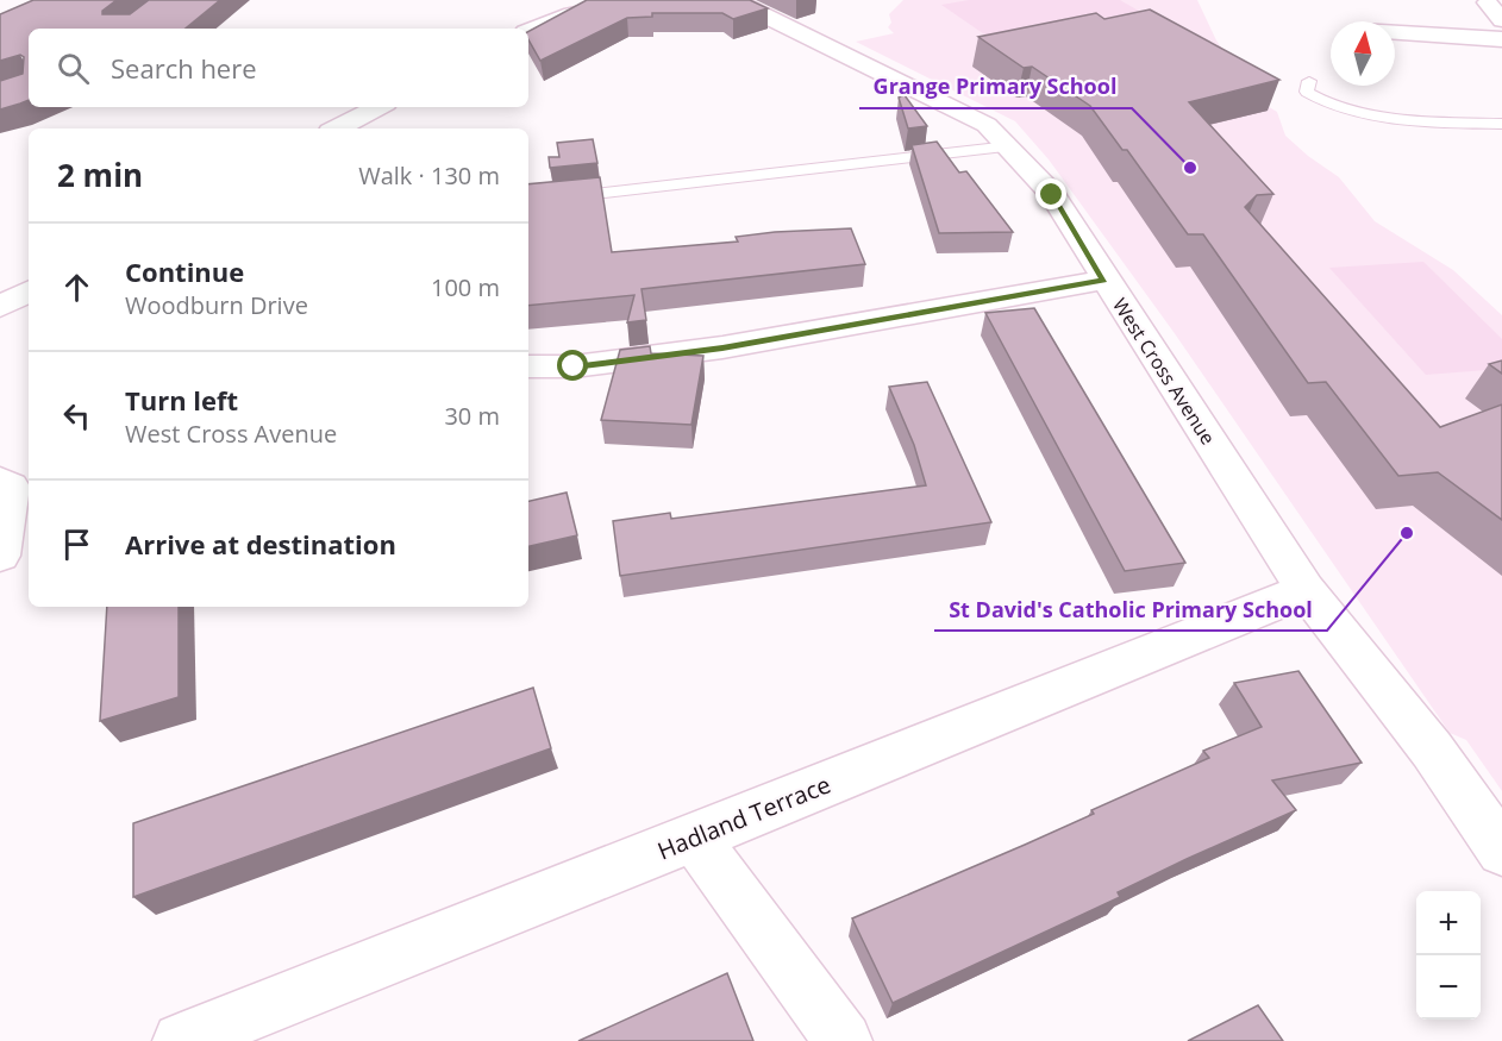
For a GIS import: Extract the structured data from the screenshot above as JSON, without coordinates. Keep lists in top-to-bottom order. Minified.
{"streets":{"street":["West Cross Avenue","Hadland Terrace"]},"crossings":[["West Cross Avenue","Hadland Terrace"]],"places":["Grange Primary School","St David's Catholic Primary School"],"north":"top","page":{"search":"Search here","heading":["2 min","Walk · 130 m"],"list":[["Continue","Woodburn Drive","100 m"],["Turn left","West Cross Avenue","30 m"],"Arrive at destination"],"map_buttons":["+","−"]}}
